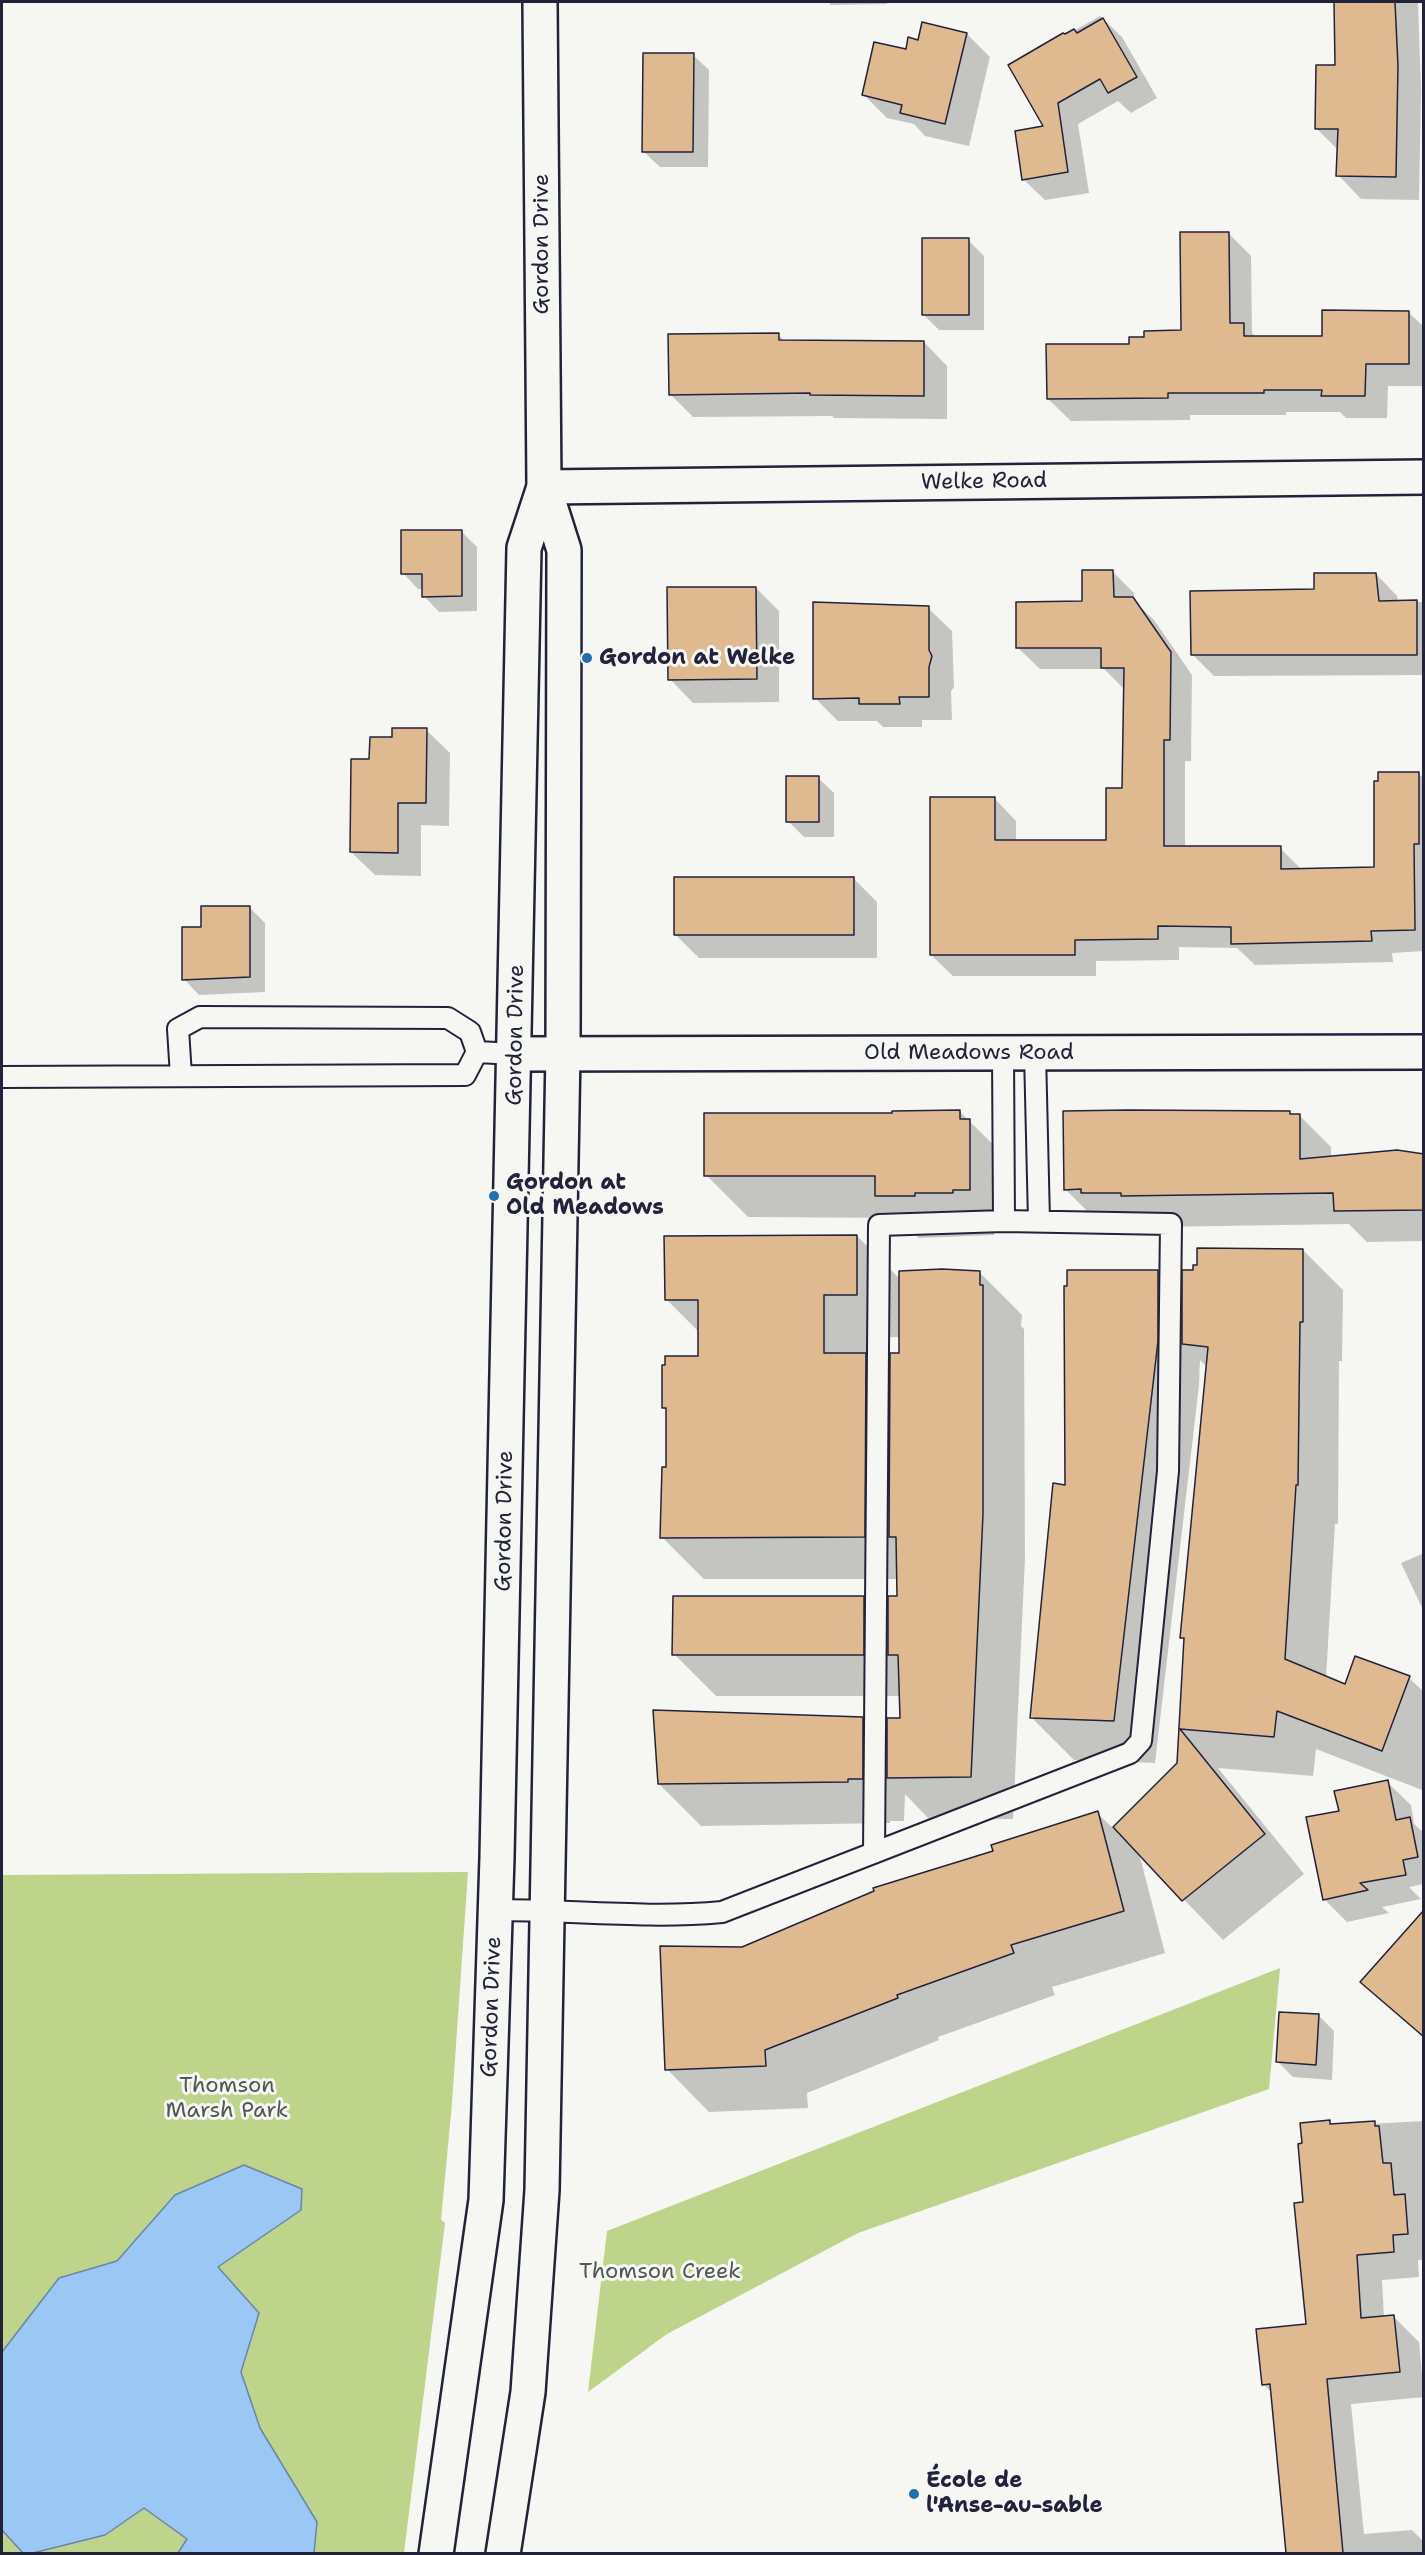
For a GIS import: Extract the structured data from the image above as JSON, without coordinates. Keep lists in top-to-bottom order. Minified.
{"streets":{"main road":["Gordon Drive","Welke Road","Old Meadows Road"]},"crossings":[["Gordon Drive","Welke Road"],["Gordon Drive","Old Meadows Road"]],"parks":["Thomson Marsh Park","Thomson Creek"],"places":["Gordon at Welke","Gordon at Old Meadows","École de l'Anse-au-sable"]}
